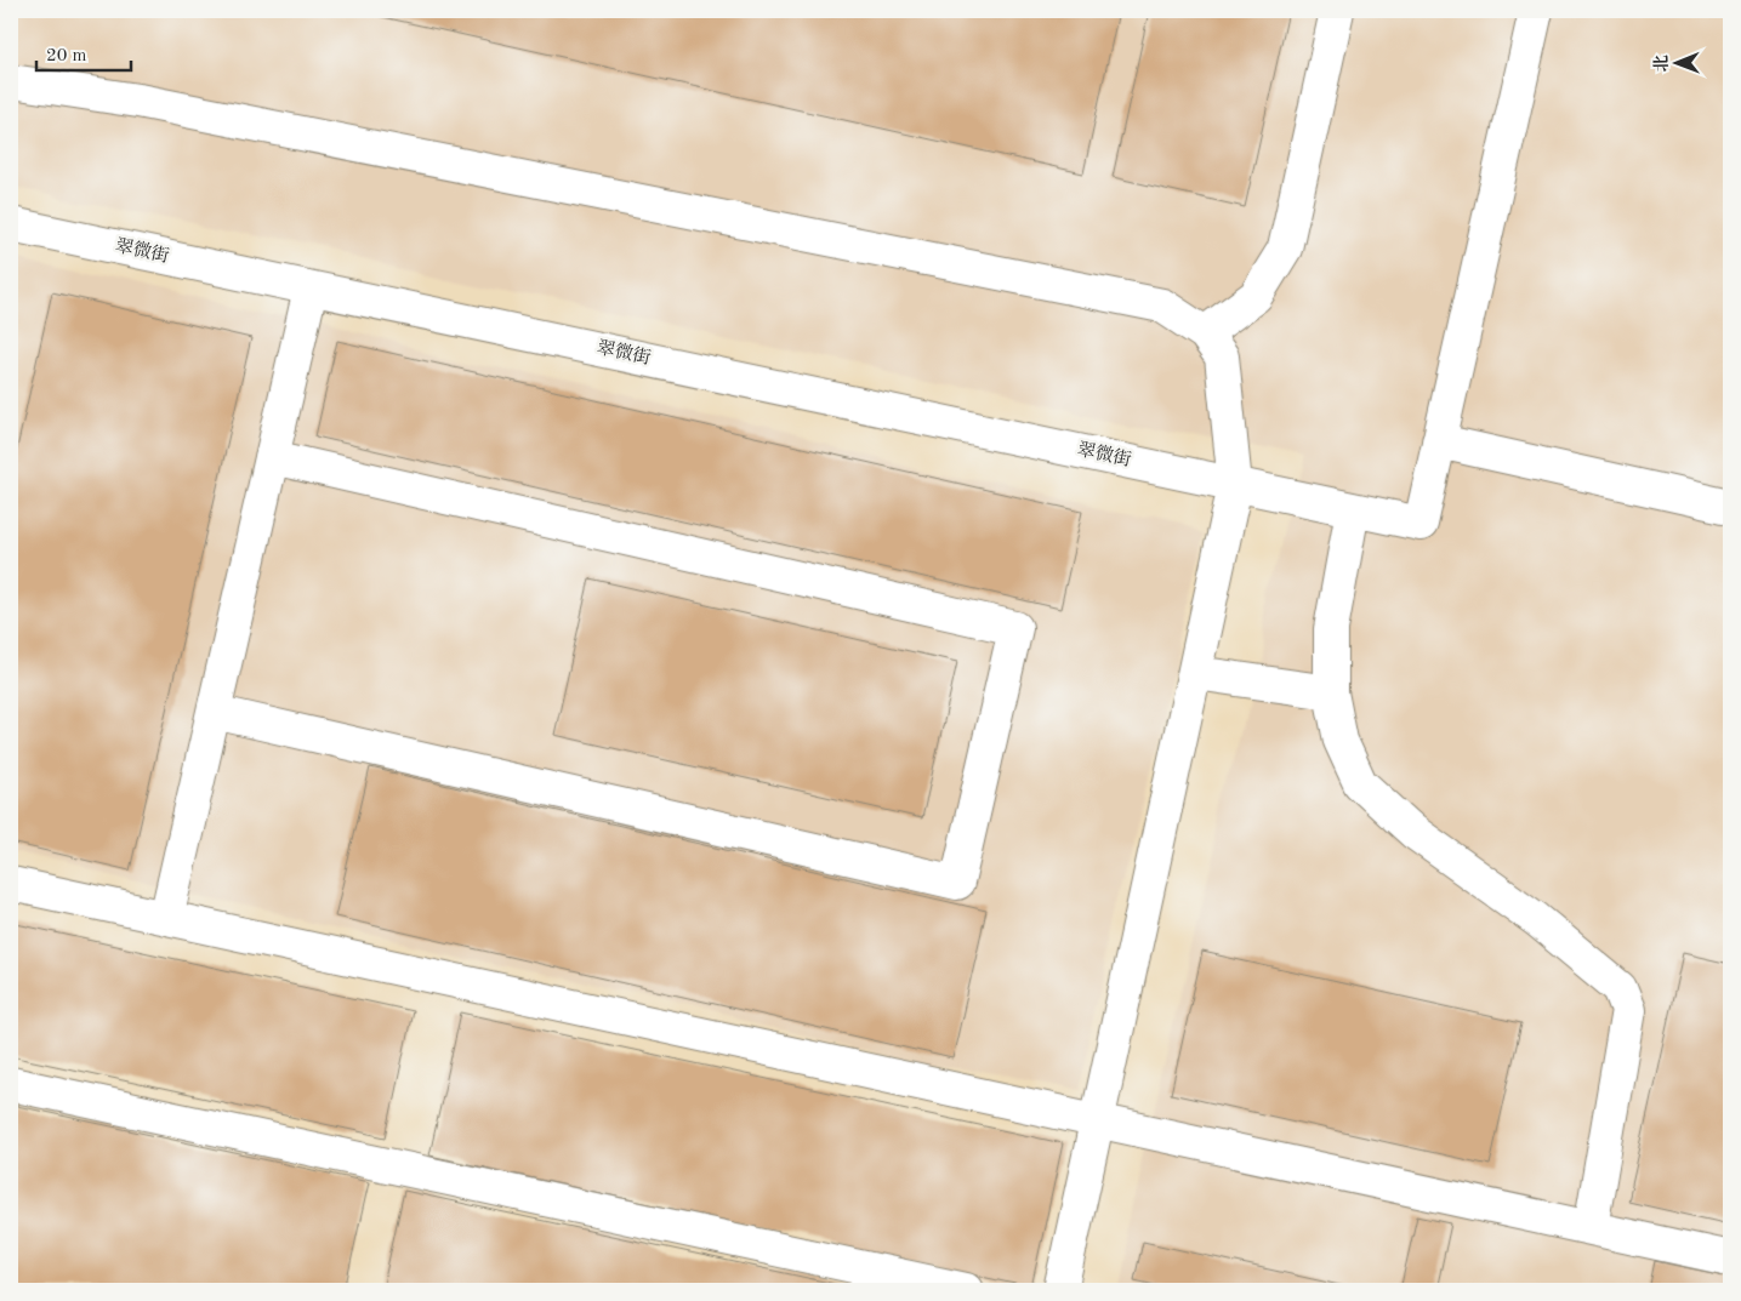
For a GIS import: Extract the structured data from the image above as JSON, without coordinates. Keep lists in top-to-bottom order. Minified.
{"streets":{"street":["翠微街"]},"scale_bar":"20 m","north":"left"}
